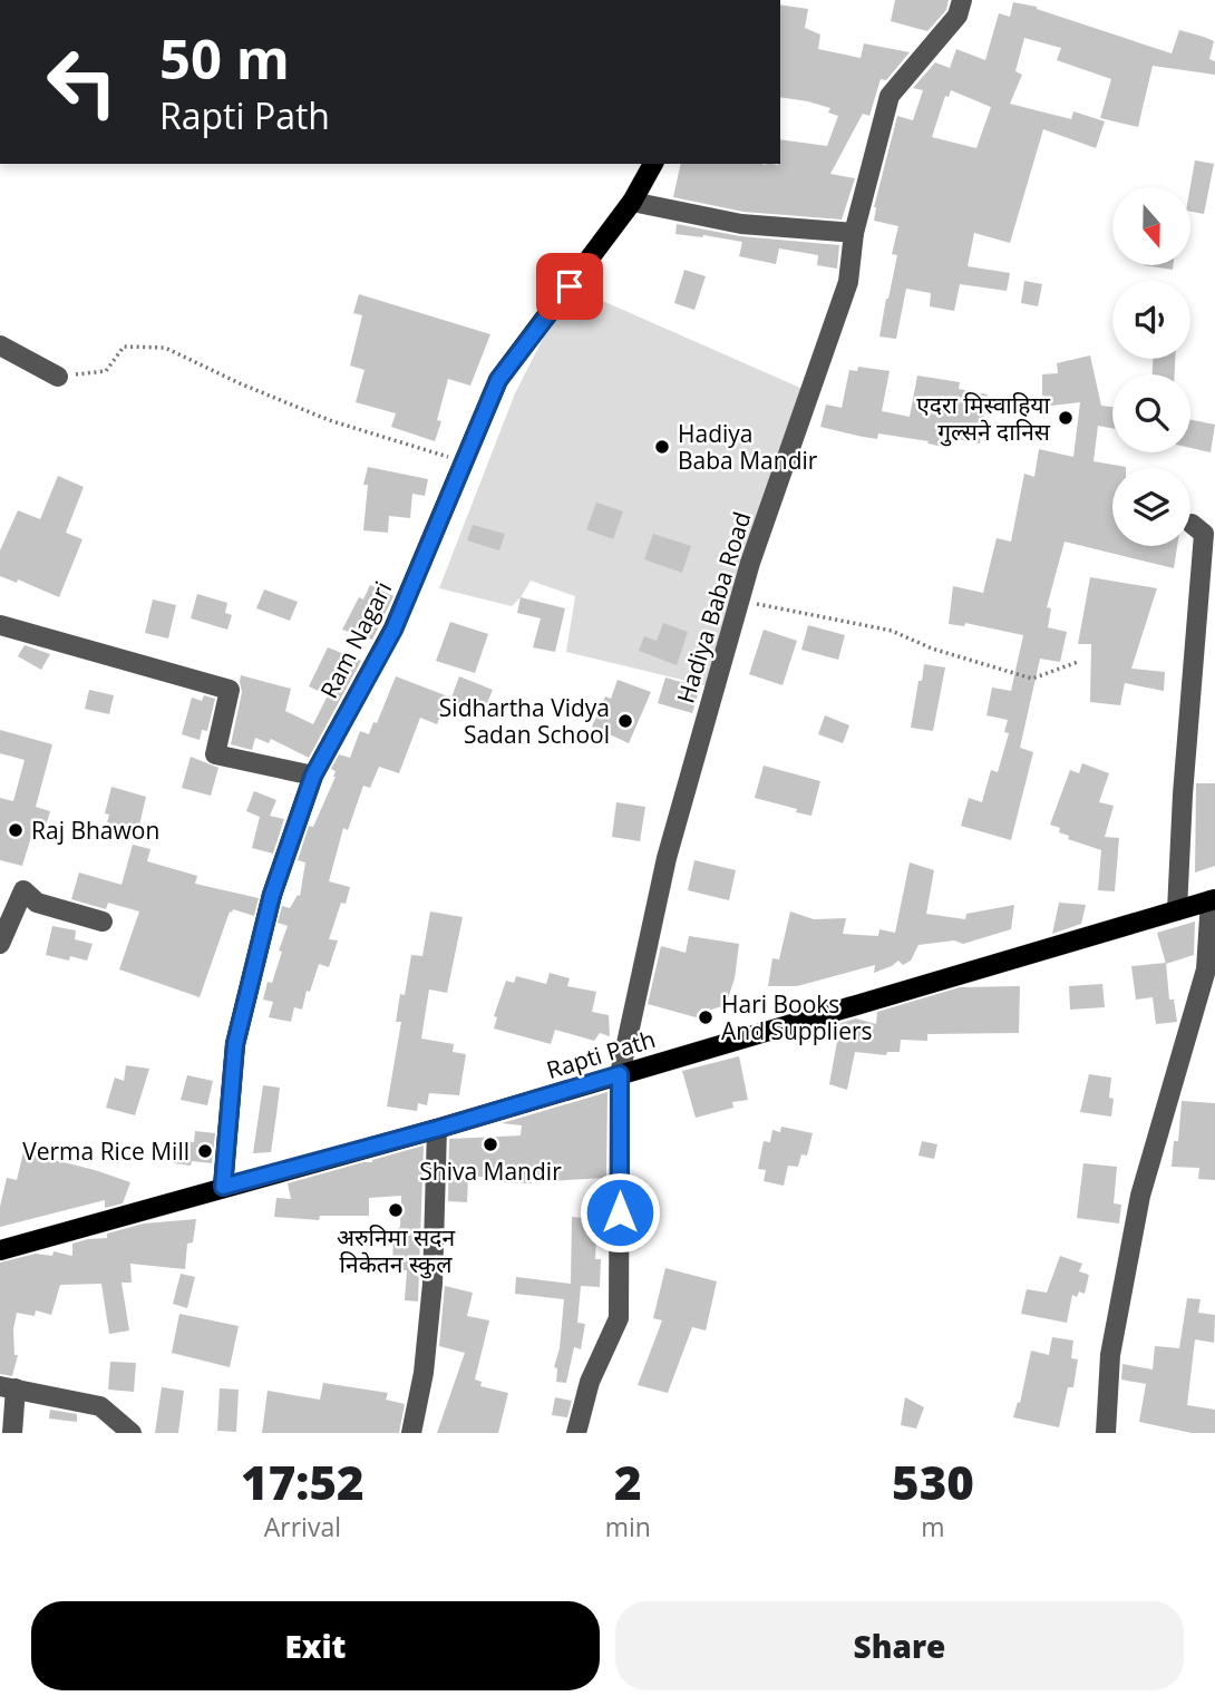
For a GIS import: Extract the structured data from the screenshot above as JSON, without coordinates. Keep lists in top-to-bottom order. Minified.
{"streets":{"main road":["Ram Nagari","Rapti Path"],"street":["Hadiya Baba Road"]},"crossings":[["Hadiya Baba Road","Rapti Path"],["Ram Nagari","Rapti Path"]],"places":["एदरा मिस्वाहिया गुल्सने दानिस","Hadiya Baba Mandir","Sidhartha Vidya Sadan School","Raj Bhawon","Hari Books And Suppliers","Shiva Mandir","Verma Rice Mill","अरुनिमा सदन निकेतन स्कुल"],"north":"bottom","page":{"turn":["50 m","Rapti Path"],"eta":["17:52","Arrival","2","min","530","m"],"buttons":["Exit","Share"]}}
